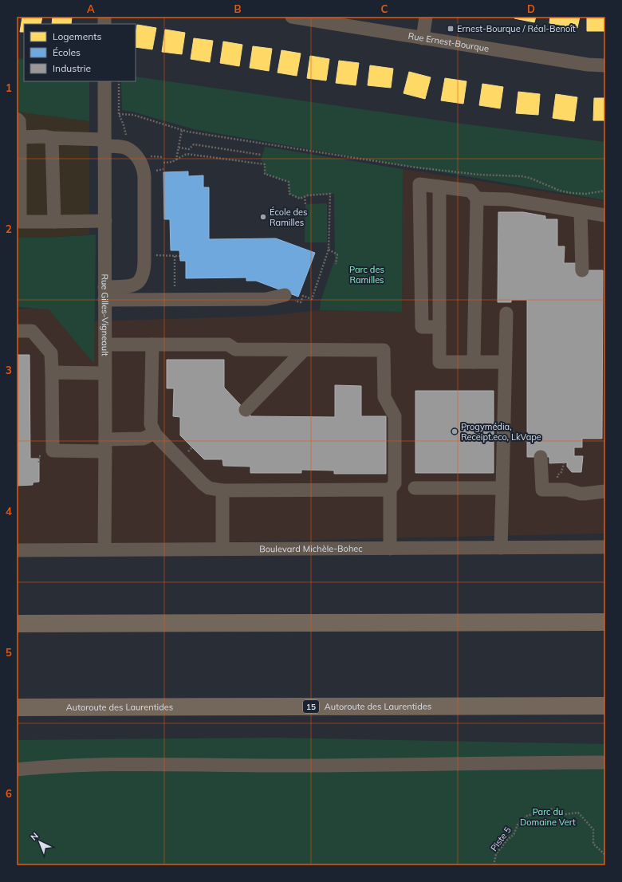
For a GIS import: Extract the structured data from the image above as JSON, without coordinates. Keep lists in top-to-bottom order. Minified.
{"streets":{"highway":["15","Autoroute des Laurentides"],"street":["Rue Ernest-Bourque","Rue Gilles-Vigneault","Boulevard Michèle-Bohec"],"path":["Piste 5"]},"crossings":[["Rue Gilles-Vigneault","Boulevard Michèle-Bohec"]],"parks":["Parc des Ramilles","Parc du Domaine Vert"],"places":{"transit":["Ernest-Bourque / Réal-Benoît"],"other":["École des Ramilles","Progymédia, Receipt.eco, LkVape"]},"legend":["Logements","Écoles","Industrie"],"north":"top left","grid":{"columns":["A","B","C","D"],"rows":["1","2","3","4","5","6"]}}
